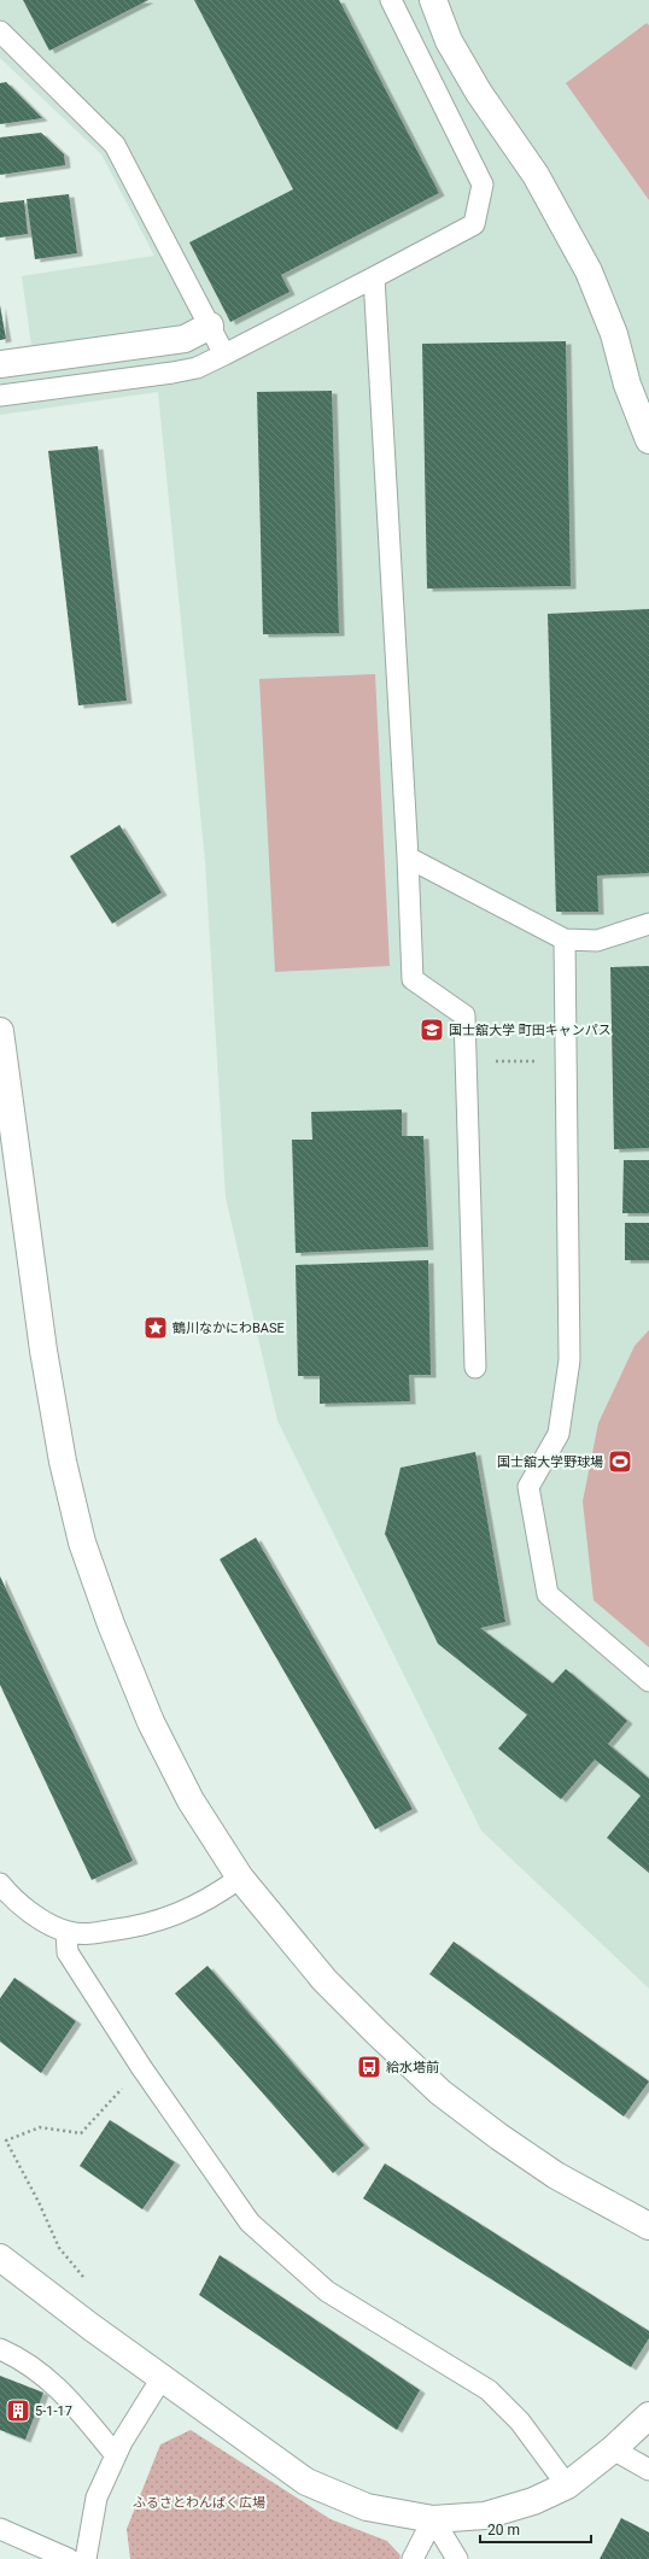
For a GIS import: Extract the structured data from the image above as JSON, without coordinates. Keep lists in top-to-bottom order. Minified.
{"parks":["ふるさとわんぱく広場"],"places":{"school or university":["国士舘大学 町田キャンパス"],"place":["鶴川なかにわBASE"],"sports":["国士舘大学野球場"],"bus stop":["給水塔前"],"building":["5-1-17"]},"scale_bar":"20 m"}
